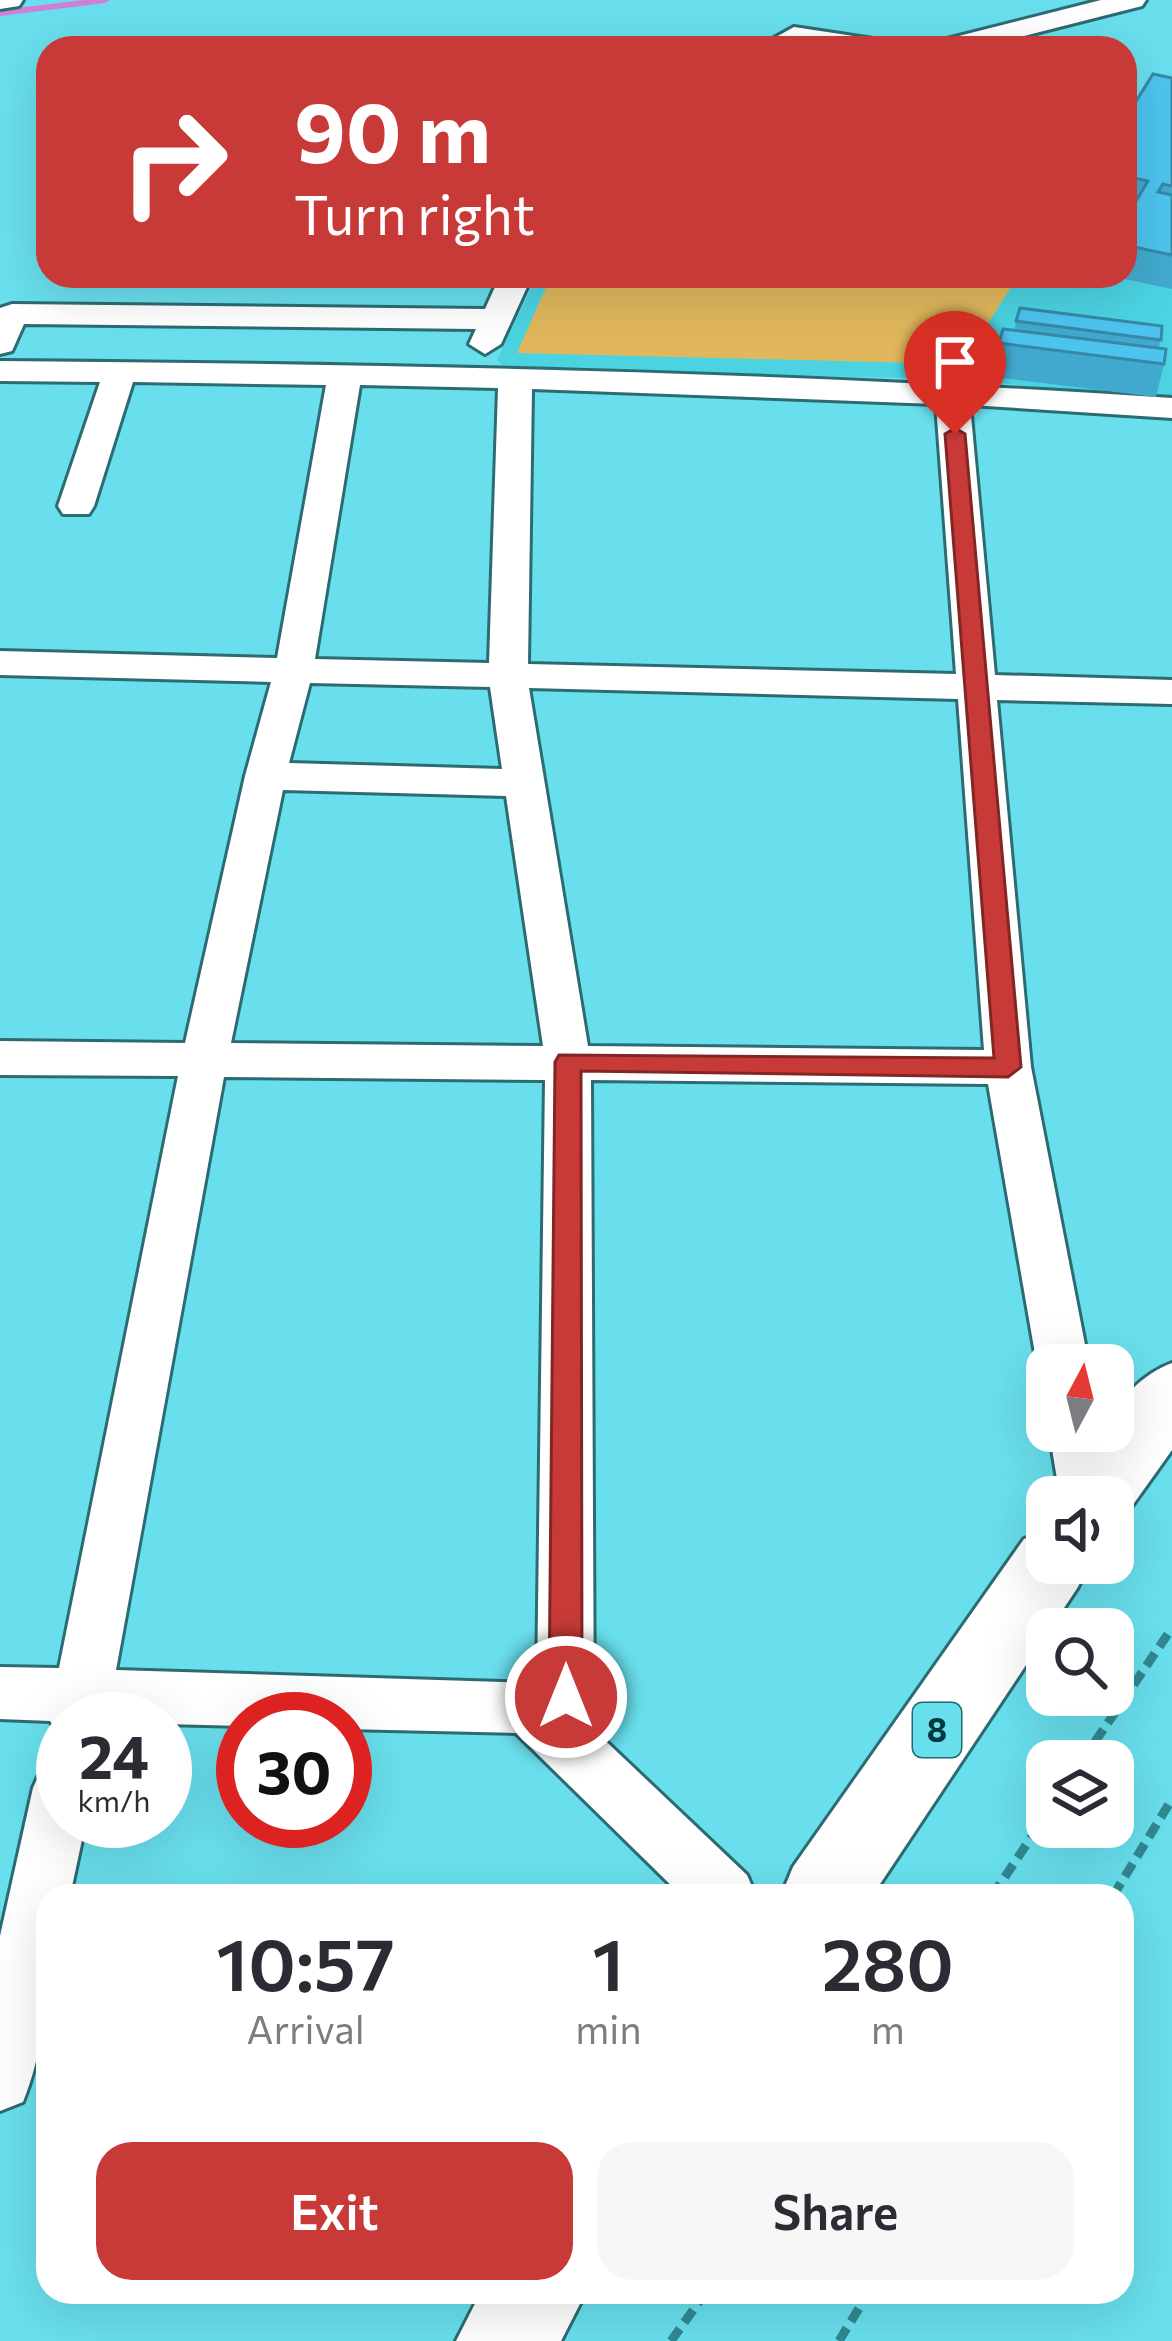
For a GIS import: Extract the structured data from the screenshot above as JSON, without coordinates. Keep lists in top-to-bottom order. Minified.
{"streets":{"highway":["8"]},"north":"top","page":{"turn":["90 m","Turn right"],"speed":"24 km/h","limit":"30","eta":["10:57","Arrival","1","min","280","m"],"buttons":["Exit","Share"]}}
